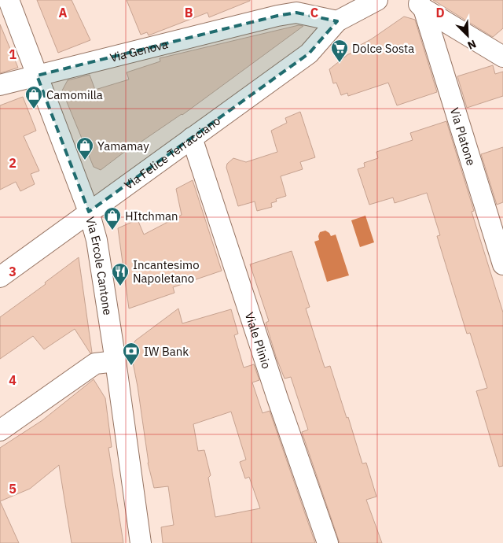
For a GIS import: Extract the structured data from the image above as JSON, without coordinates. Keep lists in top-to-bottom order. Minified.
{"streets":{"street":["Via Genova","Via Platone","Via Felice Terracciano","Via Ercole Cantone","Viale Plinio"]},"crossings":[["Via Genova","Via Ercole Cantone"],["Via Felice Terracciano","Via Ercole Cantone"],["Via Felice Terracciano","Viale Plinio"]],"places":{"supermarket":["Dolce Sosta"],"shop":["Camomilla","Yamamay","HItchman"],"restaurant":["Incantesimo Napoletano"],"bank":["IW Bank"]},"north":"bottom right","grid":{"columns":["A","B","C","D"],"rows":["1","2","3","4","5"]}}
